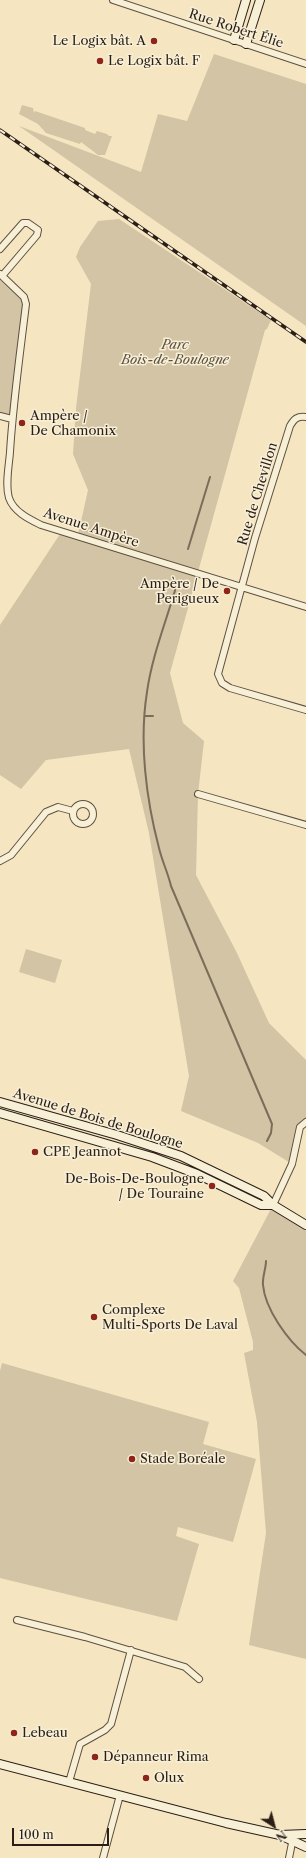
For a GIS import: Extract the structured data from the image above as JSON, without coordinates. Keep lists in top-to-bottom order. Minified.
{"streets":{"street":["Rue Robert Élie","Rue de Chevillon","Avenue Ampère","Avenue de Bois de Boulogne"]},"crossings":[["Rue de Chevillon","Avenue Ampère"]],"parks":["Parc Bois-de-Boulogne"],"places":["Le Logix bât. A","Le Logix bât. F","Ampère / De Chamonix","Ampère / De Perigueux","CPE Jeannot","De-Bois-De-Boulogne / De Touraine","Complexe Multi-Sports De Laval","Stade Boréale","Lebeau","Dépanneur Rima","Olux"],"scale_bar":"100 m","north":"bottom right"}
